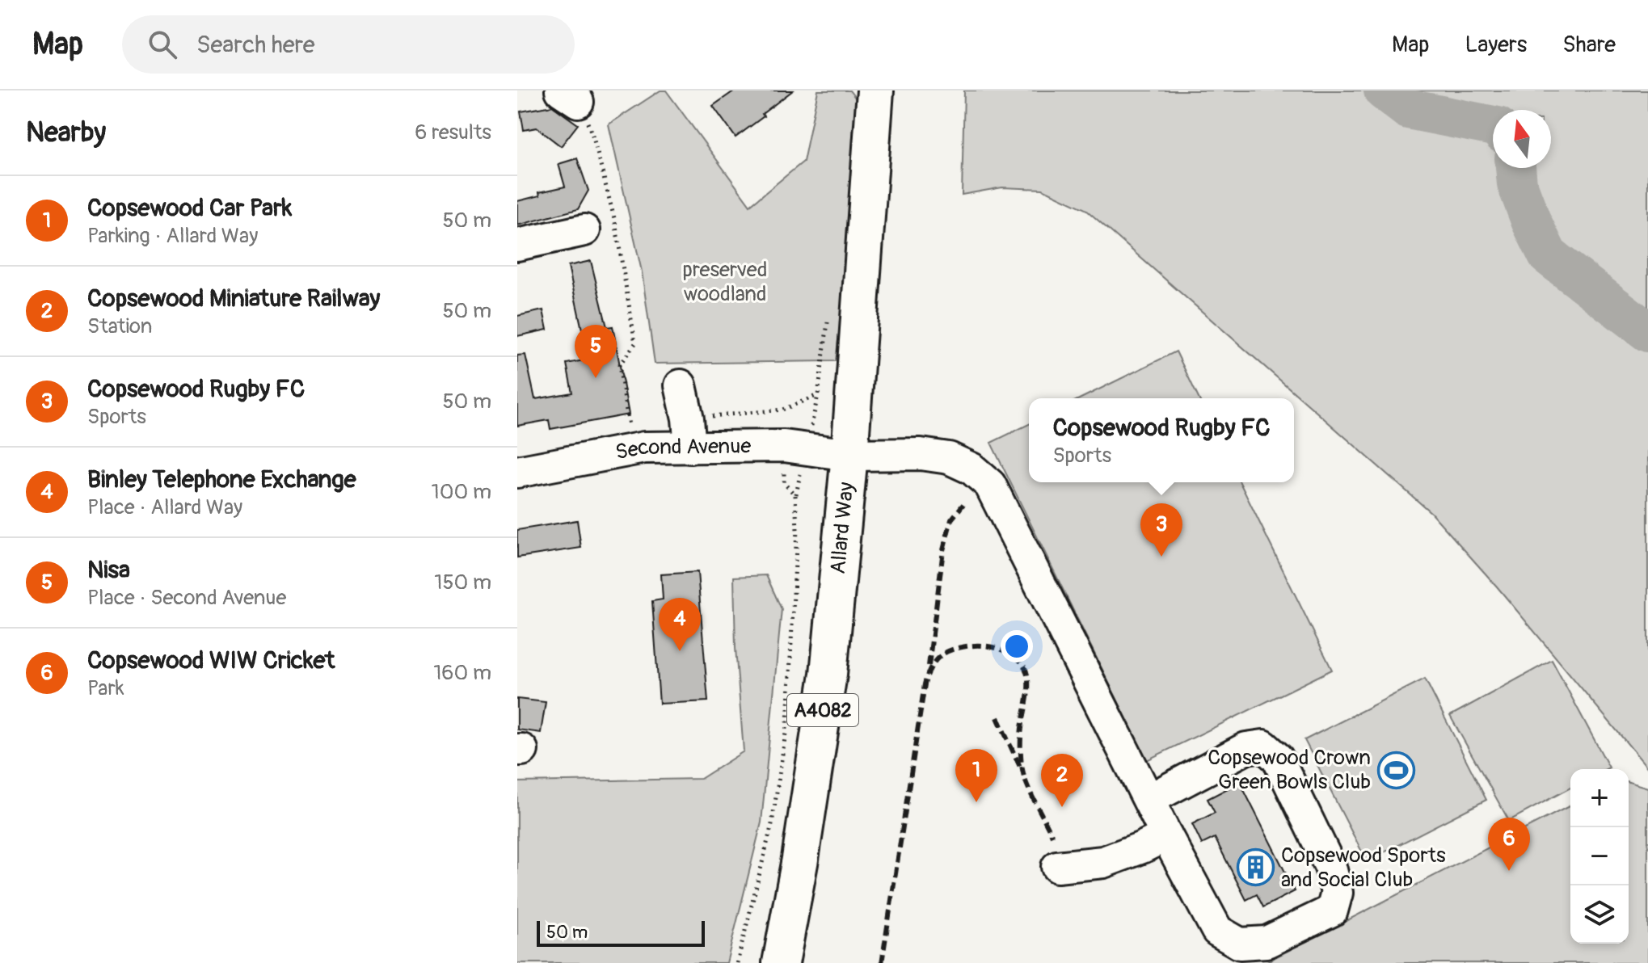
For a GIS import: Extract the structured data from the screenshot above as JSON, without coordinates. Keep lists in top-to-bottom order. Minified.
{"streets":{"main road":["Allard Way","A4082"],"street":["Second Avenue"]},"crossings":[["Second Avenue","Allard Way"]],"parks":["preserved woodland"],"places":{"sports":["Copsewood Crown Green Bowls Club"],"building":["Copsewood Sports and Social Club"]},"scale_bar":"50 m","north":"top","page":{"header":"Map","search":"Search here","nav":["Map","Layers","Share"],"heading":["Nearby","6 results"],"list":[{"mark":"1","name":"Copsewood Car Park","note":"Parking · Allard Way","value":"50 m"},{"mark":"2","name":"Copsewood Miniature Railway","note":"Station","value":"50 m"},{"mark":"3","name":"Copsewood Rugby FC","note":"Sports","value":"50 m"},{"mark":"4","name":"Binley Telephone Exchange","note":"Place · Allard Way","value":"100 m"},{"mark":"5","name":"Nisa","note":"Place · Second Avenue","value":"150 m"},{"mark":"6","name":"Copsewood WIW Cricket","note":"Park","value":"160 m"}],"pins":["5","3","4","1","2","6"],"popup":["Copsewood Rugby FC","Sports"],"map_buttons":["+","−"],"scale":"50 m"}}
